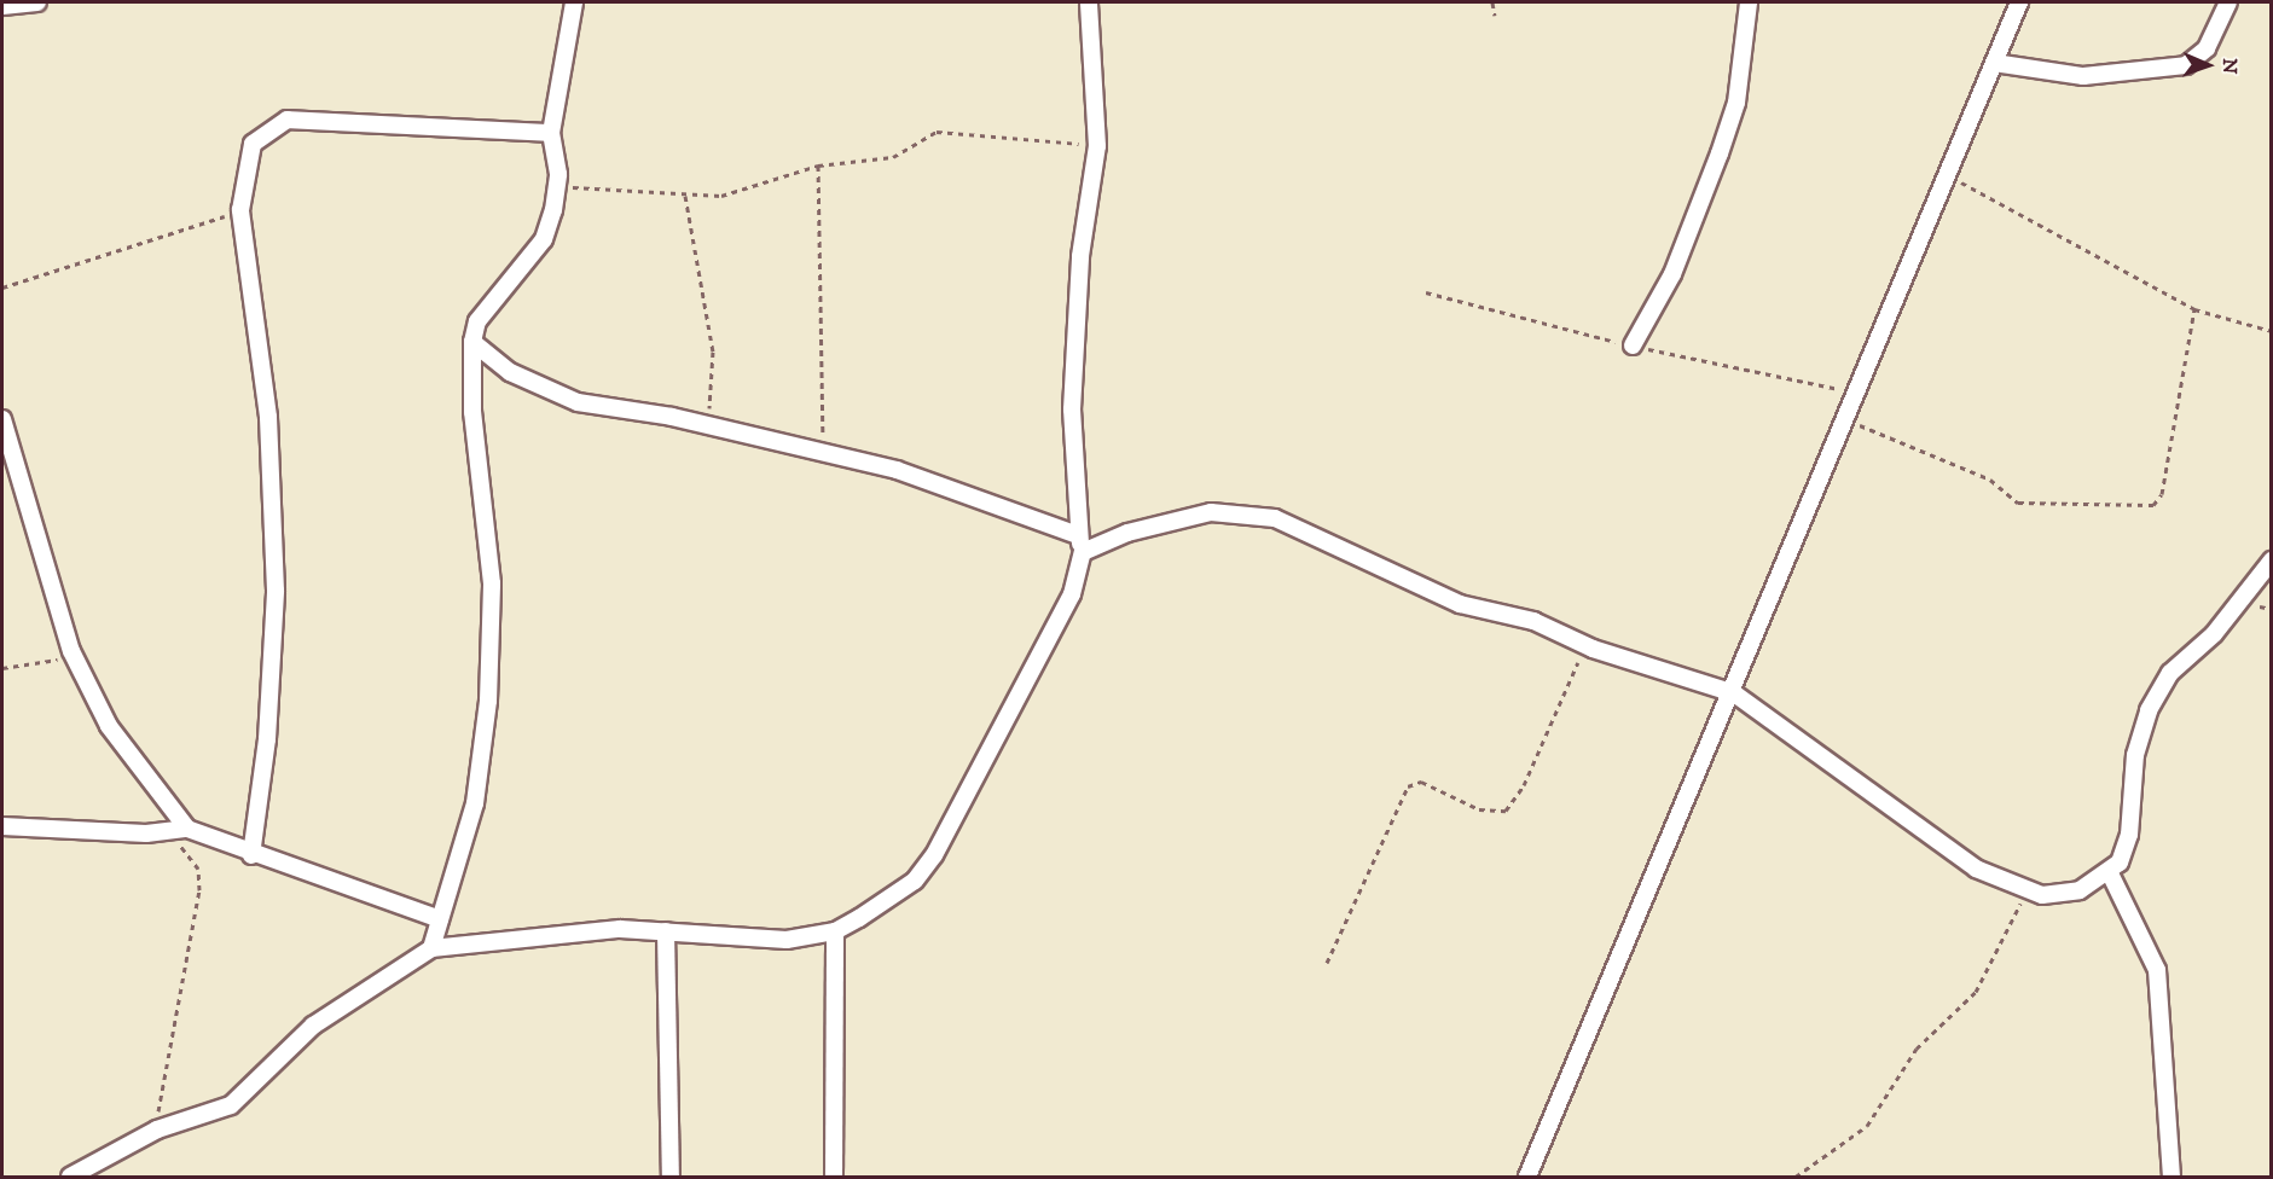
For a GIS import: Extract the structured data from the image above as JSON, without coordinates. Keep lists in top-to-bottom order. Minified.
{"north":"right"}
